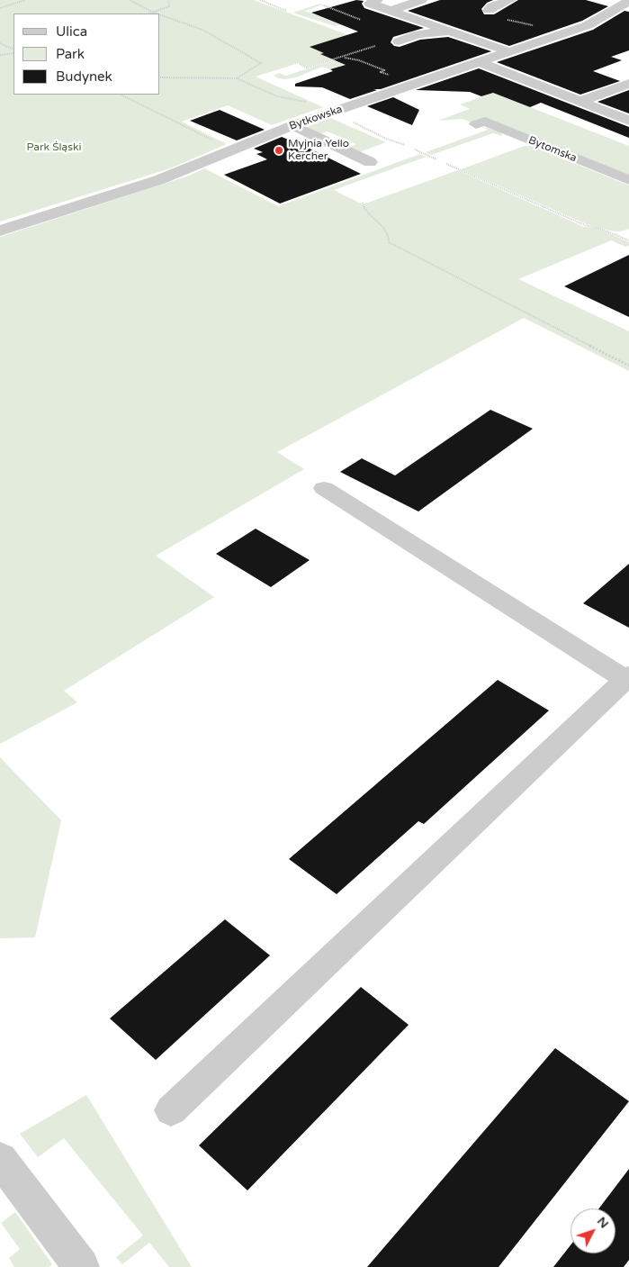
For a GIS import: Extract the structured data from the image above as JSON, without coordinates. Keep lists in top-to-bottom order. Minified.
{"streets":{"street":["Bytkowska","Bytomska"]},"parks":["Park Śląski"],"places":["Myjnia Yello Kercher"],"legend":["Ulica","Park","Budynek"],"north":"top right"}
